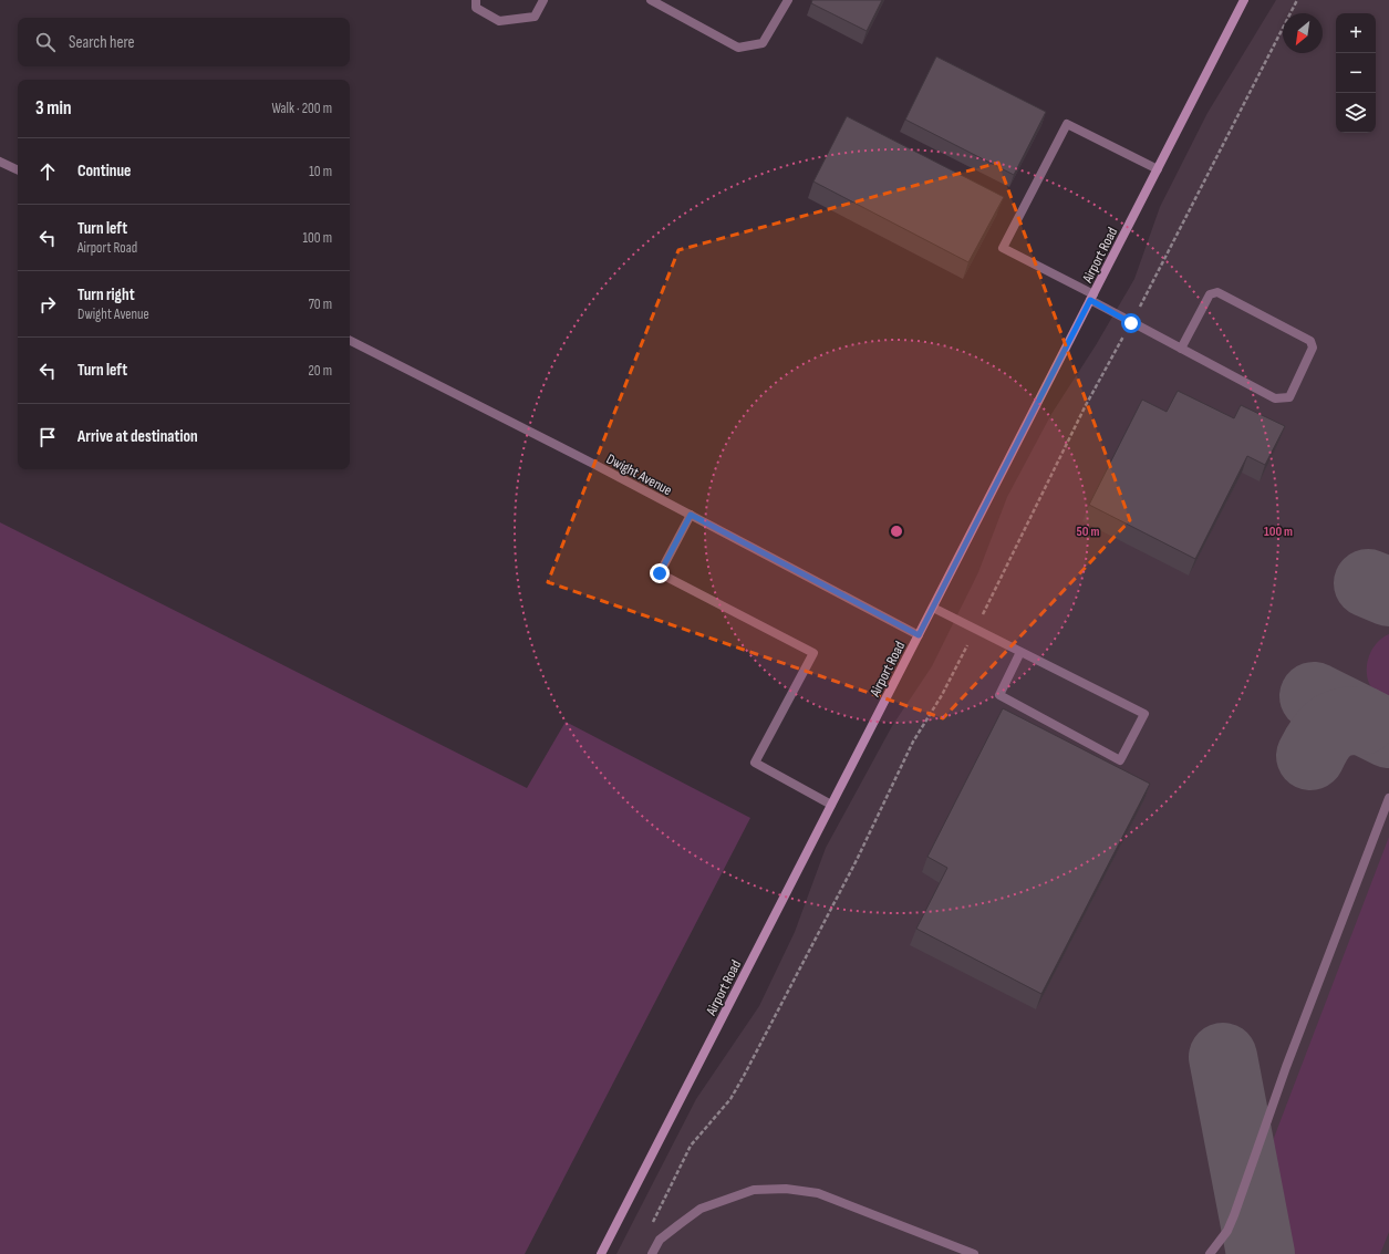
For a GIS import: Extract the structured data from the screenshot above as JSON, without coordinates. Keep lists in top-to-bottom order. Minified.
{"streets":{"street":["Airport Road","Dwight Avenue"]},"crossings":[["Airport Road","Dwight Avenue"]],"north":"bottom left","page":{"map_buttons":["+","−"],"search":"Search here","heading":["3 min","Walk · 200 m"],"list":[["Continue","10 m"],["Turn left","Airport Road","100 m"],["Turn right","Dwight Avenue","70 m"],["Turn left","20 m"],"Arrive at destination"]},"rings":["50 m","100 m"]}
